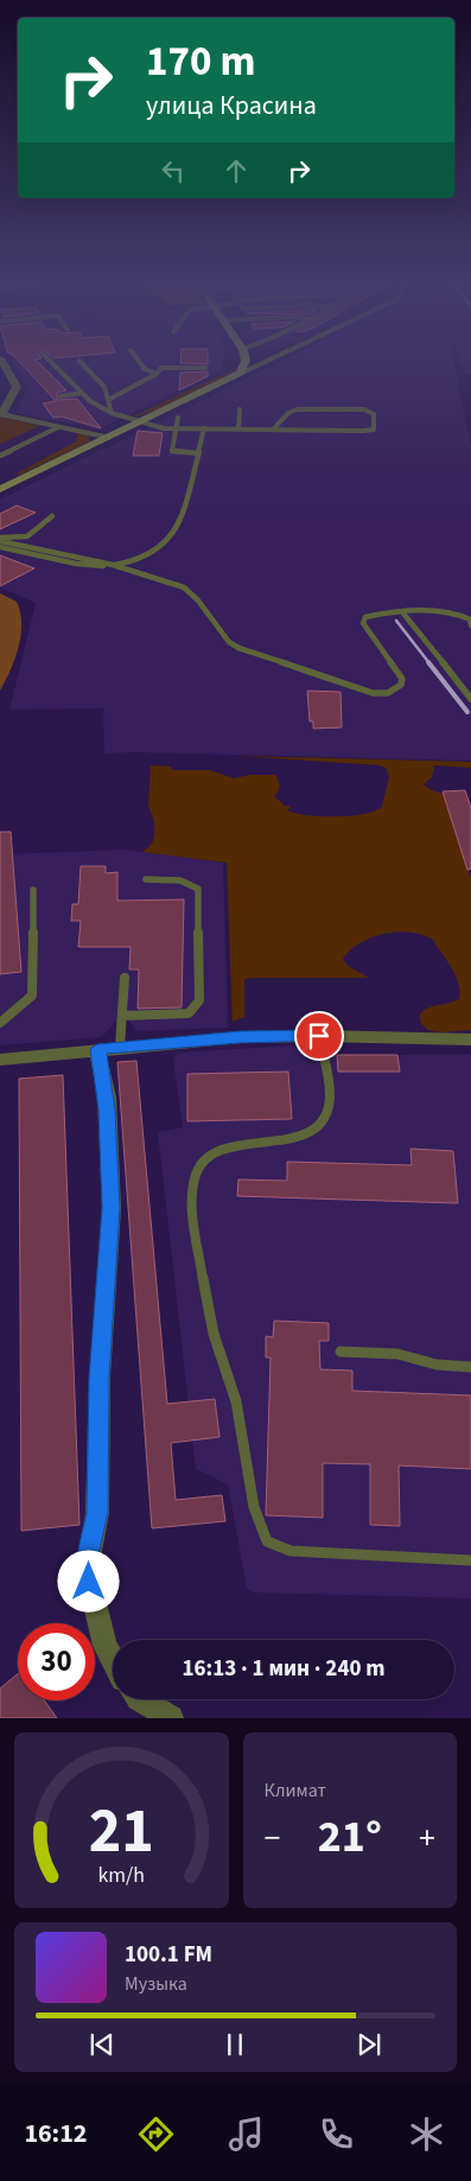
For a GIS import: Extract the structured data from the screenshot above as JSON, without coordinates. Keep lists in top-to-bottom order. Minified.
{"page":{"turn":["170 m","улица Красина"],"limit":"30","trip":"16:13 · 1 мин · 240 m","tile":"Климат","heat":["−","21°","+"],"song":["100.1 FM","Музыка"],"tabs":"16:12","gauge":["21","km/h"]}}
